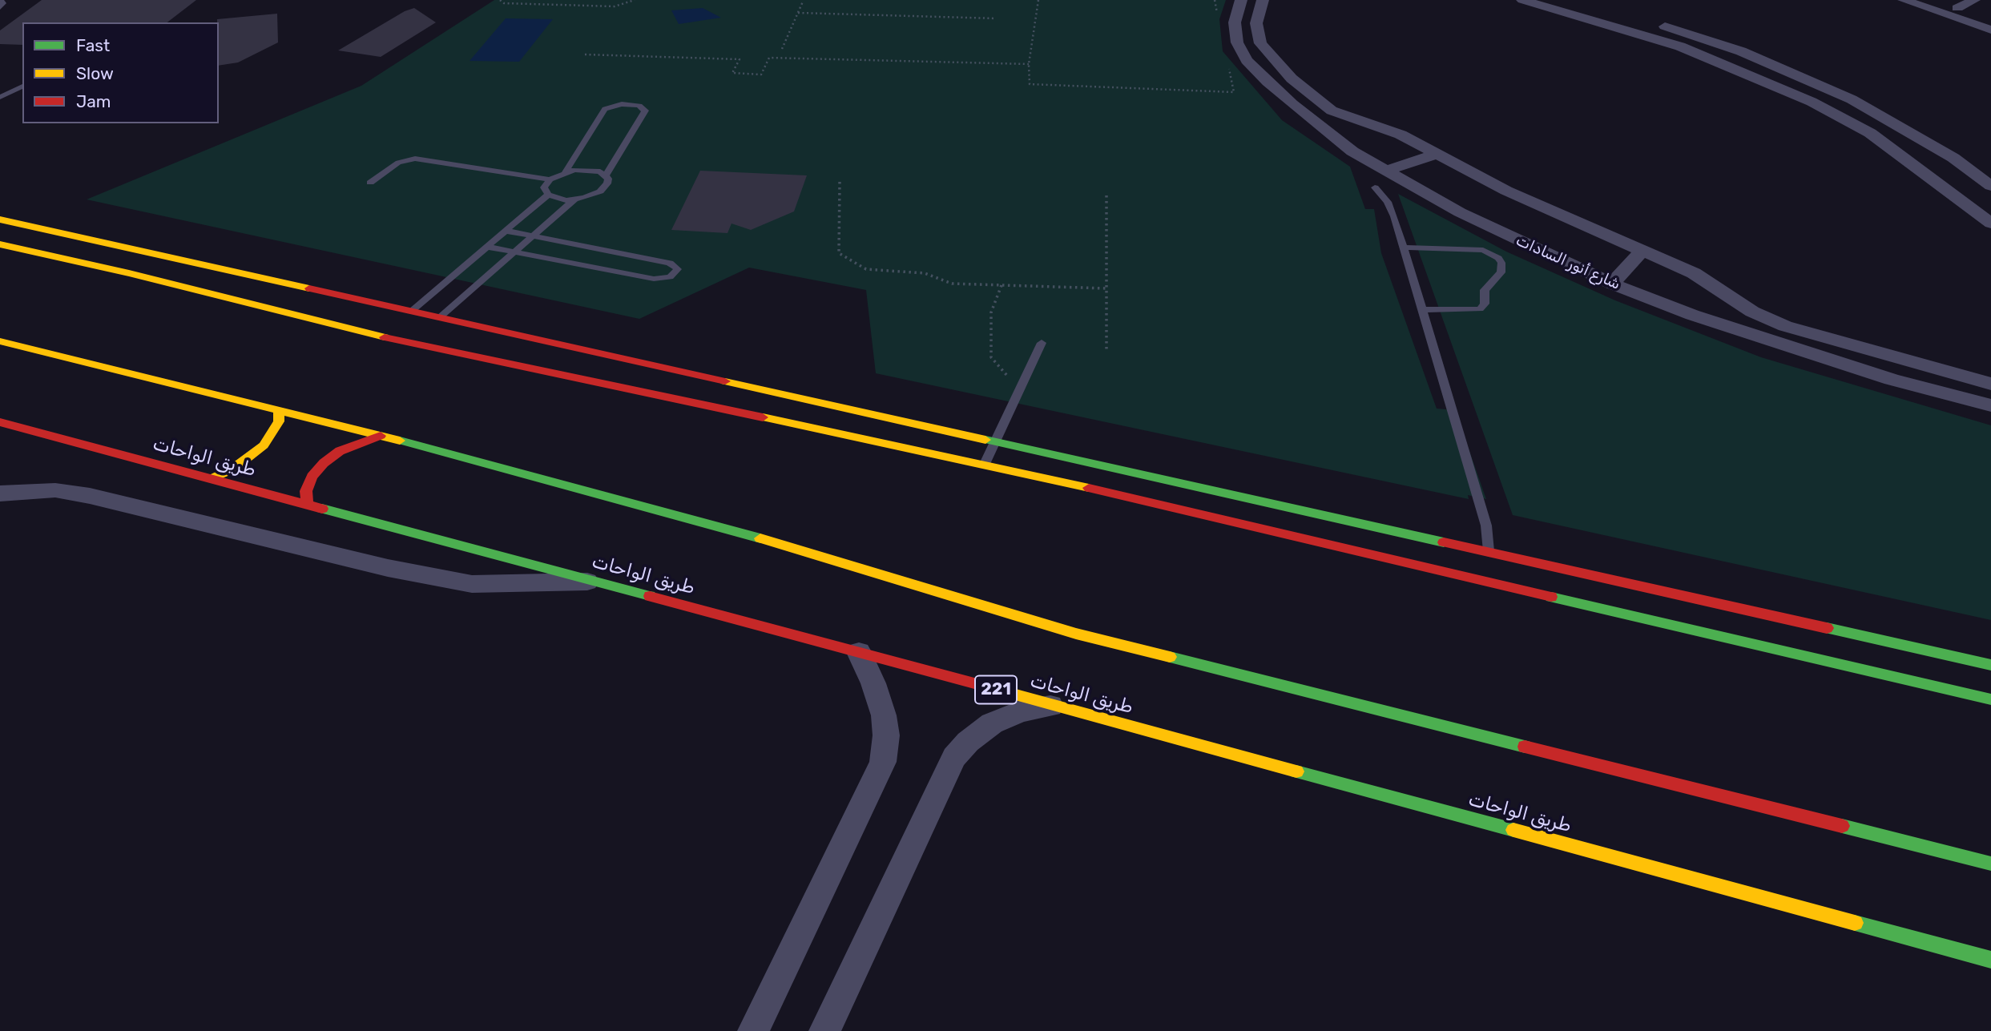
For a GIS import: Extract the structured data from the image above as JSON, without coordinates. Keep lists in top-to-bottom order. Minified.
{"streets":{"main road":["طريق الواحات","221"],"street":["شارع أنور السادات"]},"legend":["Fast","Slow","Jam"]}
